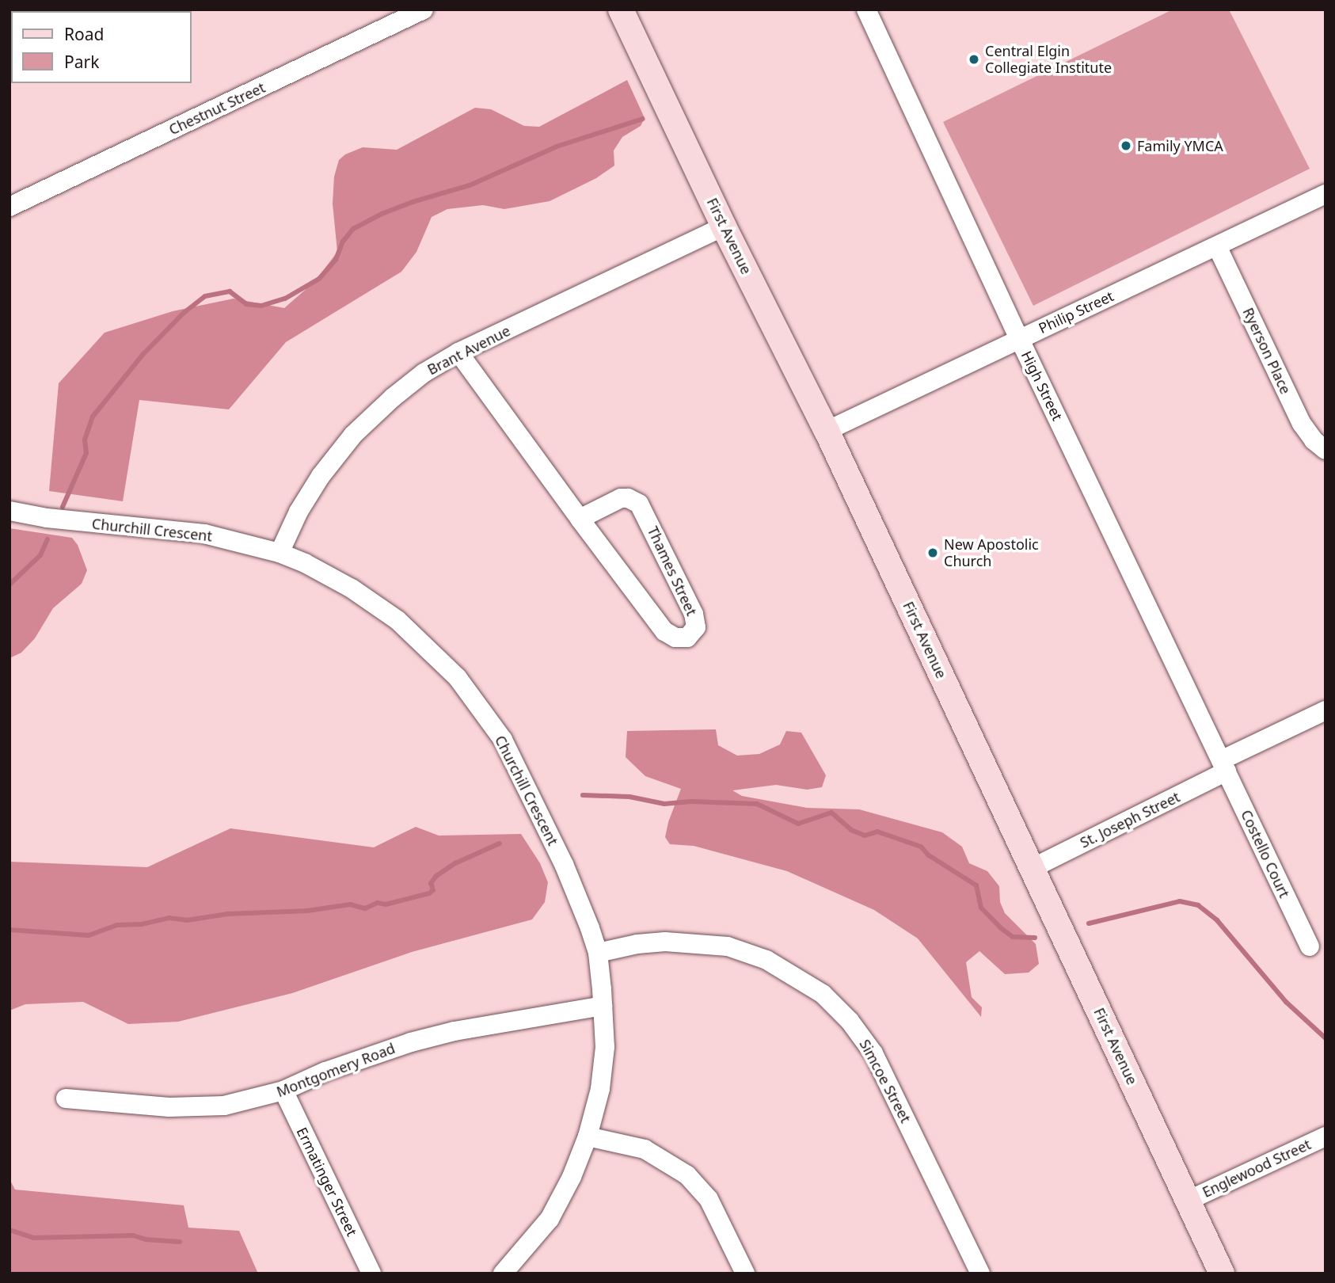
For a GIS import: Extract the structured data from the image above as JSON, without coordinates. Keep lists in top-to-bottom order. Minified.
{"streets":{"main road":["First Avenue"],"street":["Chestnut Street","Philip Street","Brant Avenue","Ryerson Place","High Street","Churchill Crescent","Thames Street","St. Joseph Street","Costello Court","Montgomery Road","Simcoe Street","Englewood Street","Ermatinger Street"]},"crossings":[["First Avenue","Philip Street"],["First Avenue","Brant Avenue"],["First Avenue","St. Joseph Street"],["First Avenue","Englewood Street"],["Philip Street","Ryerson Place"],["Philip Street","High Street"],["Brant Avenue","Churchill Crescent"],["Brant Avenue","Thames Street"],["High Street","St. Joseph Street"],["High Street","Costello Court"],["Churchill Crescent","Montgomery Road"],["Churchill Crescent","Simcoe Street"],["St. Joseph Street","Costello Court"],["Montgomery Road","Ermatinger Street"]],"places":["Central Elgin Collegiate Institute","Family YMCA","New Apostolic Church"],"legend":["Road","Park"]}
